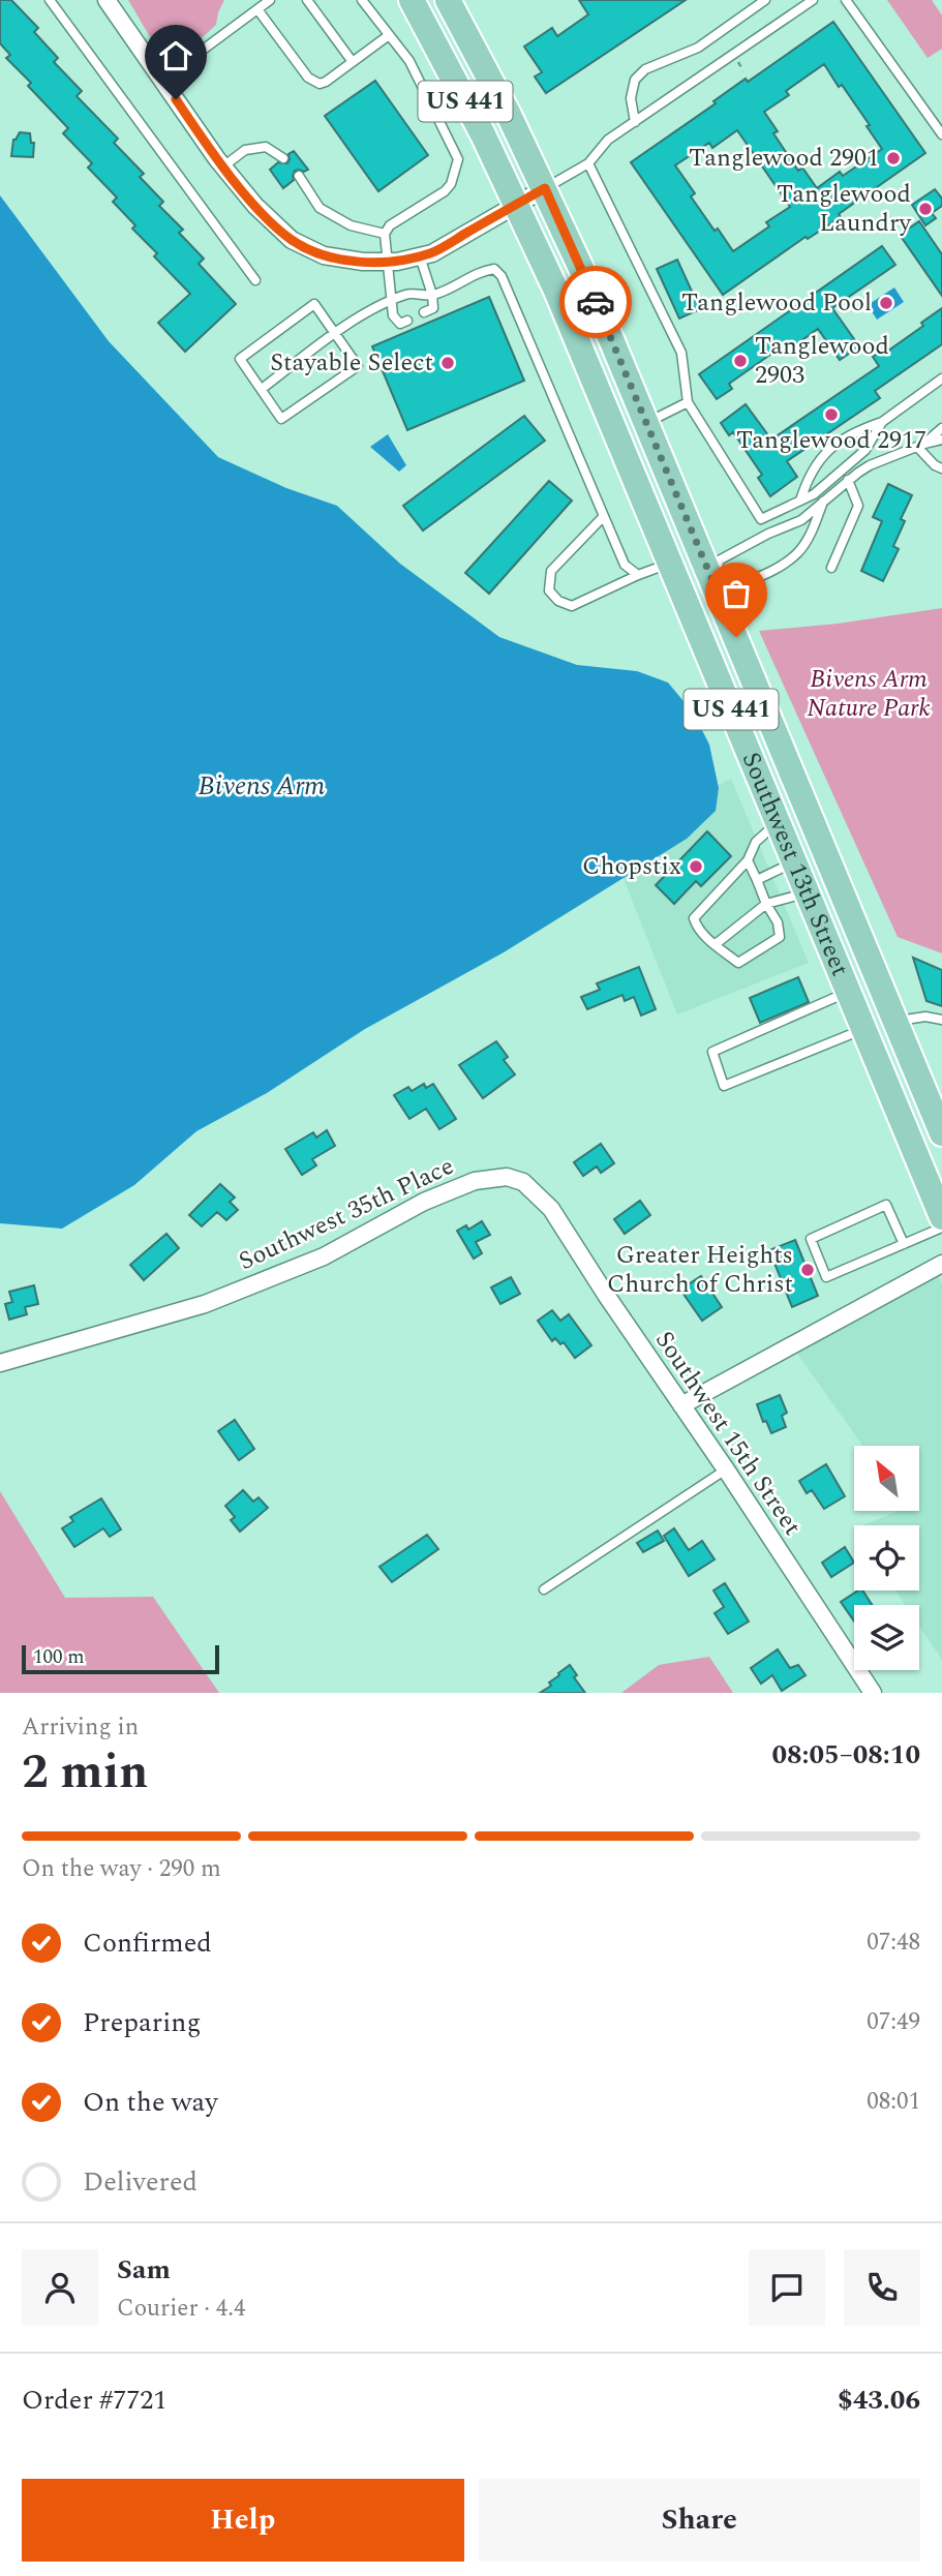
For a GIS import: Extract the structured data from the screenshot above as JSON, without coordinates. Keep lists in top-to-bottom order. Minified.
{"streets":{"main road":["US 441","Southwest 13th Street"],"street":["Southwest 35th Place","Southwest 15th Street"]},"crossings":[["Southwest 35th Place","Southwest 15th Street"]],"water":["Bivens Arm"],"parks":["Bivens Arm Nature Park"],"places":["Tanglewood 2901","Tanglewood Laundry","Tanglewood Pool","Tanglewood 2903","Stayable Select","Tanglewood 2917","Chopstix","Greater Heights Church of Christ"],"scale_bar":"100 m","north":"top left","page":{"scale":"100 m","heading":["2 min","Arriving in","08:05–08:10"],"panel":["Sam","Courier · 4.4","Order #7721","$43.06"],"bar":"On the way · 290 m","list":[["Confirmed","07:48"],["Preparing","07:49"],["On the way","08:01"],"Delivered"],"buttons":["Help","Share"]}}
